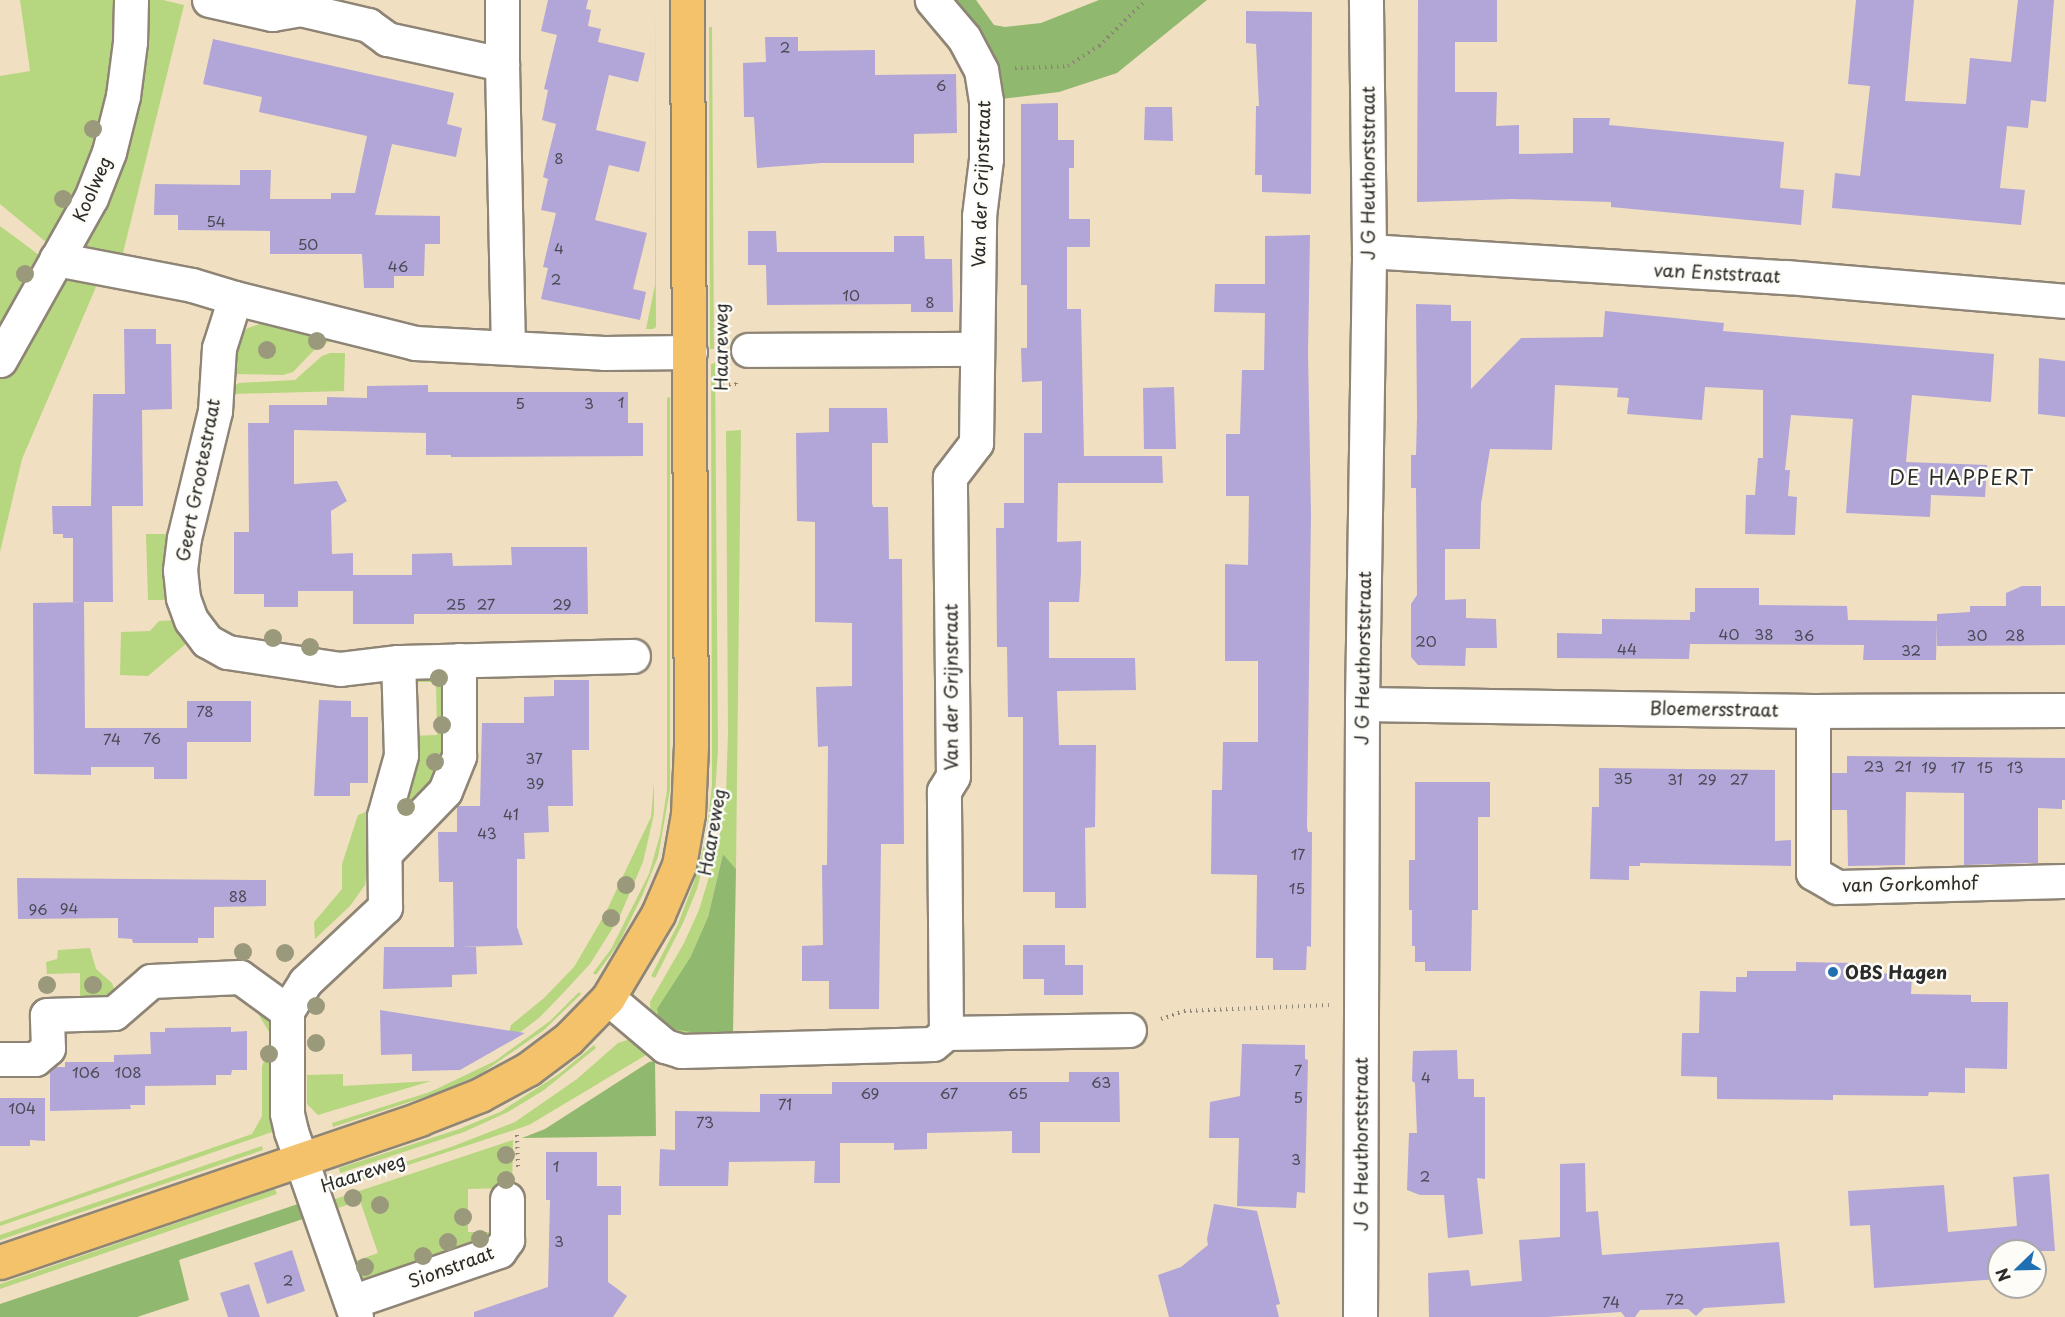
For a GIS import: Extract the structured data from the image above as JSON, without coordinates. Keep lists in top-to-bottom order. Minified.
{"streets":{"main road":["Haareweg"],"street":["J G Heuthorststraat","Van der Grijnstraat","Koolweg","van Enststraat","Geert Grootestraat","Bloemersstraat","van Gorkomhof","Sionstraat"]},"crossings":[["J G Heuthorststraat","van Enststraat"],["J G Heuthorststraat","Bloemersstraat"],["Haareweg","Sionstraat"],["Bloemersstraat","van Gorkomhof"]],"districts":["DE HAPPERT"],"places":["OBS Hagen"],"house_numbers":["2","6","8","54","50","4","46","2","10","8","1","5","3","25","27","29","40","38","36","30","28","20","44","32","78","76","74","37","23","21","19","17","15","13","35","31","29","27","39","41","43","17","15","88","94","96","7","106","108","4","63","69","67","65","5","71","104","73","3","1","2","3","2","72","74"],"north":"bottom left"}
